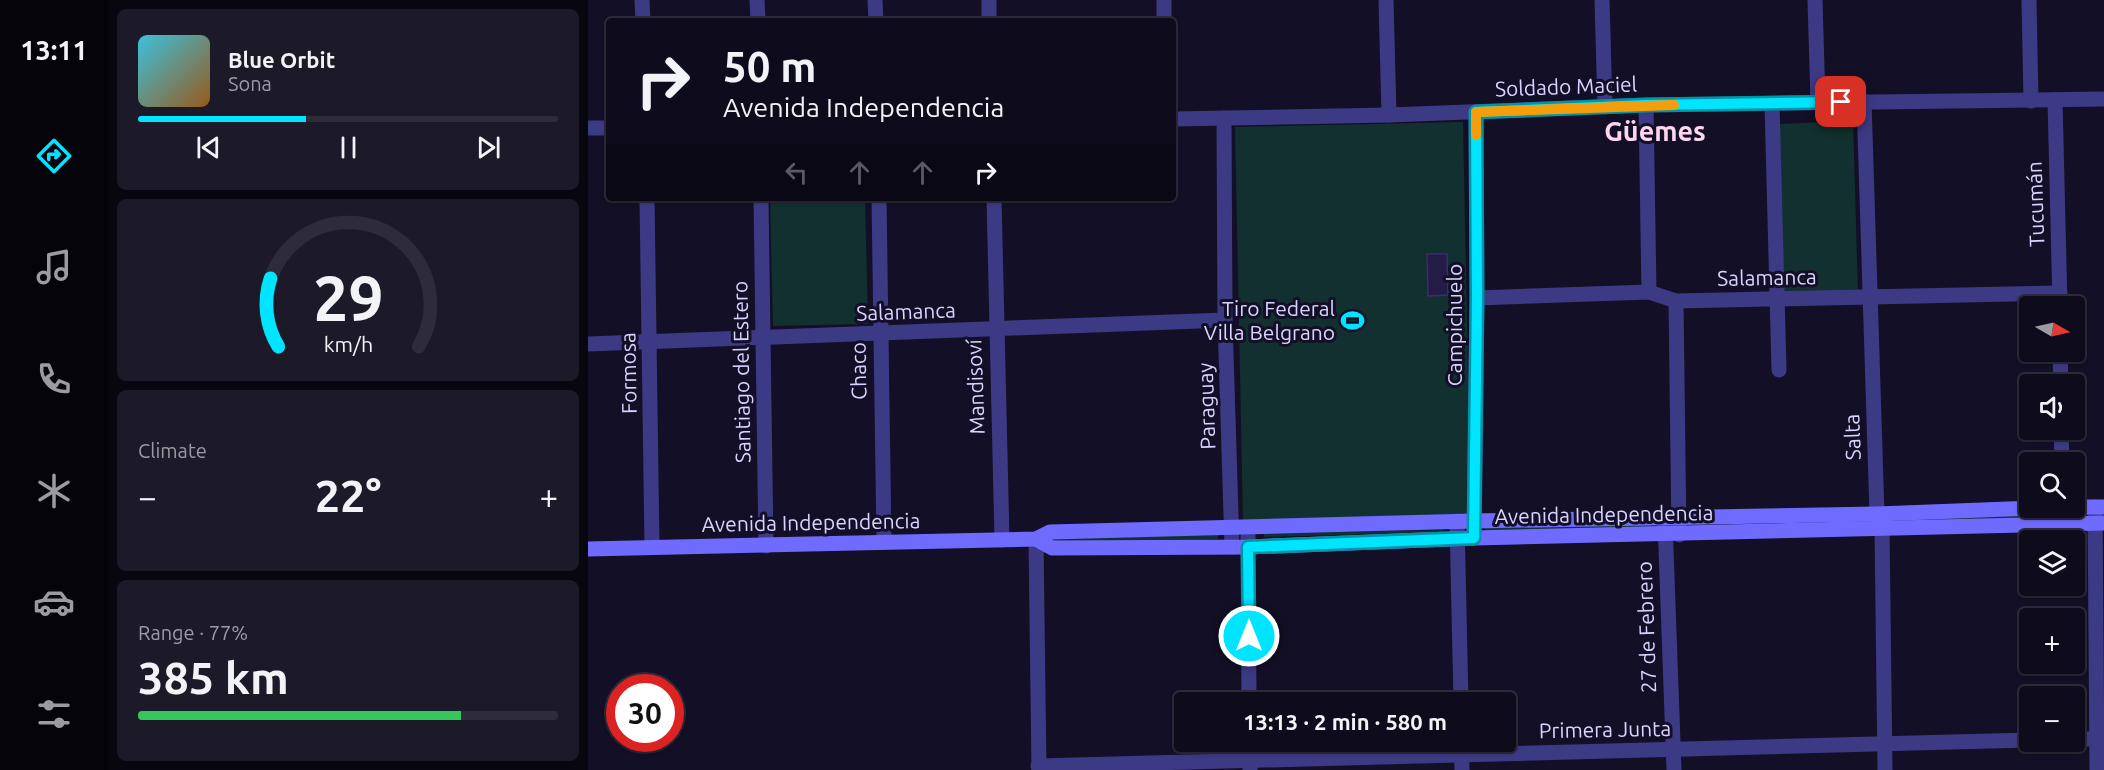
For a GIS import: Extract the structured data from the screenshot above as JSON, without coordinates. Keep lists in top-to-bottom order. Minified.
{"streets":{"street":["Soldado Maciel","Tucumán","Salamanca","Campichuelo","Chaco","Santiago del Estero","Formosa","Mandisoví","Paraguay","Salta","Avenida Independencia","27 de Febrero","Primera Junta"]},"crossings":[["Soldado Maciel","Tucumán"],["Soldado Maciel","Campichuelo"],["Soldado Maciel","Paraguay"],["Soldado Maciel","Salta"],["Salamanca","Campichuelo"],["Salamanca","Chaco"],["Salamanca","Santiago del Estero"],["Salamanca","Formosa"],["Salamanca","Mandisoví"],["Salamanca","Paraguay"],["Salamanca","Salta"],["Salamanca","27 de Febrero"],["Campichuelo","Avenida Independencia"],["Chaco","Avenida Independencia"],["Santiago del Estero","Avenida Independencia"],["Formosa","Avenida Independencia"],["Mandisoví","Avenida Independencia"],["Paraguay","Avenida Independencia"],["Salta","Avenida Independencia"],["Salta","Primera Junta"],["Avenida Independencia","27 de Febrero"],["27 de Febrero","Primera Junta"]],"districts":["Güemes"],"places":{"sports":["Tiro Federal Villa Belgrano"]},"north":"right","page":{"tabs":"13:11","turn":["50 m","Avenida Independencia"],"song":["Blue Orbit","Sona"],"map_buttons":["+","−"],"tile":["Climate",["Range · 77%","385 km"]],"heat":["−","22°","+"],"limit":"30","trip":"13:13 · 2 min · 580 m","gauge":["29","km/h"]}}
